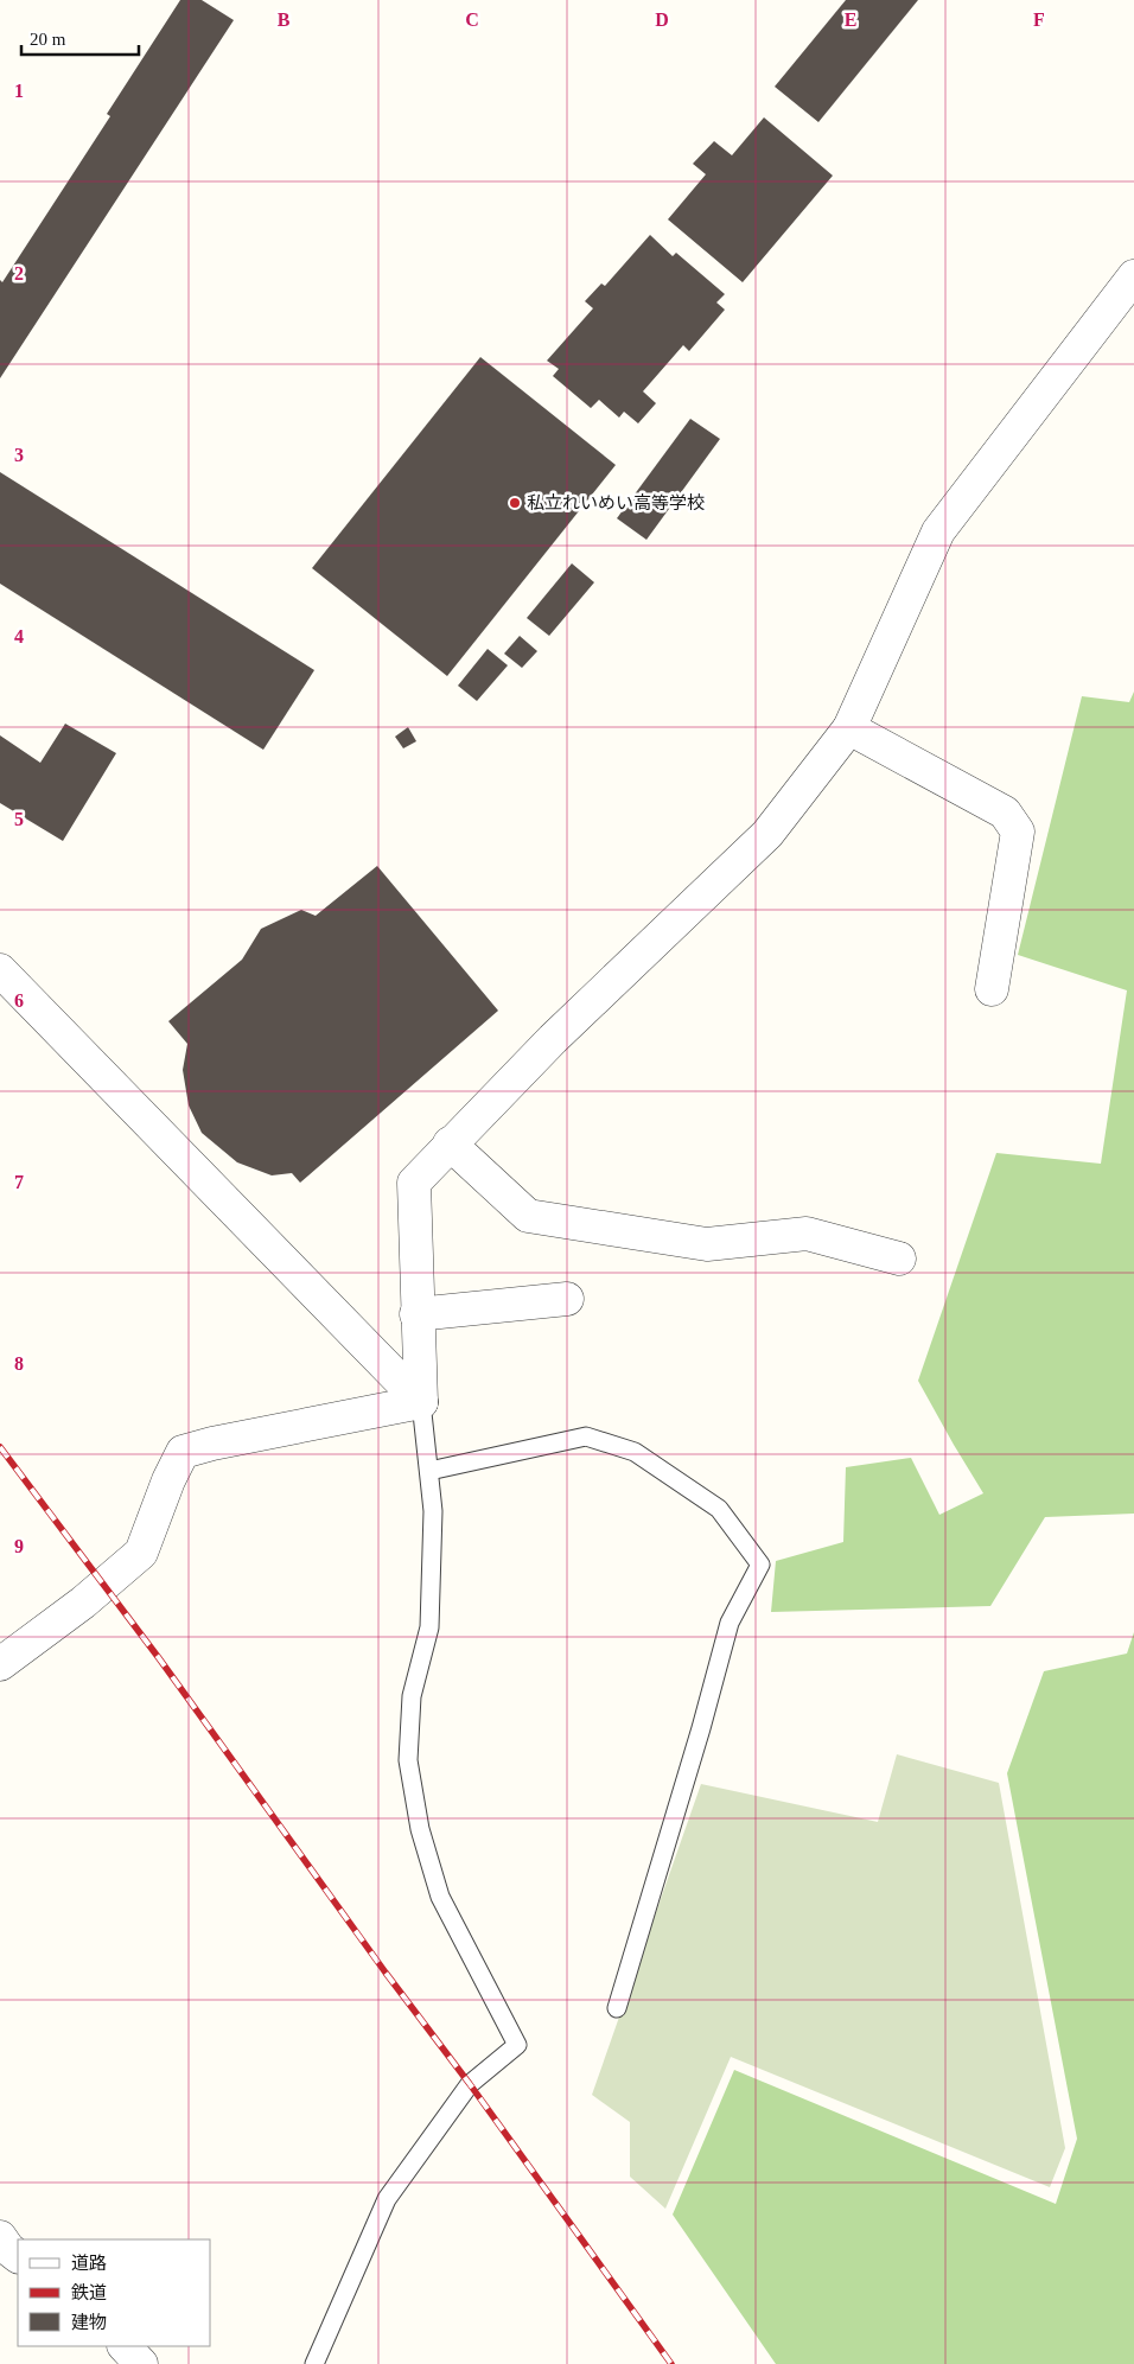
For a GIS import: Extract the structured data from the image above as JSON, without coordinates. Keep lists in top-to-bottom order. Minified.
{"places":["私立れいめい高等学校"],"legend":["道路","鉄道","建物"],"scale_bar":"20 m","grid":{"columns":["B","C","D","E","F"],"rows":["1","2","3","4","5","6","7","8","9"]}}
